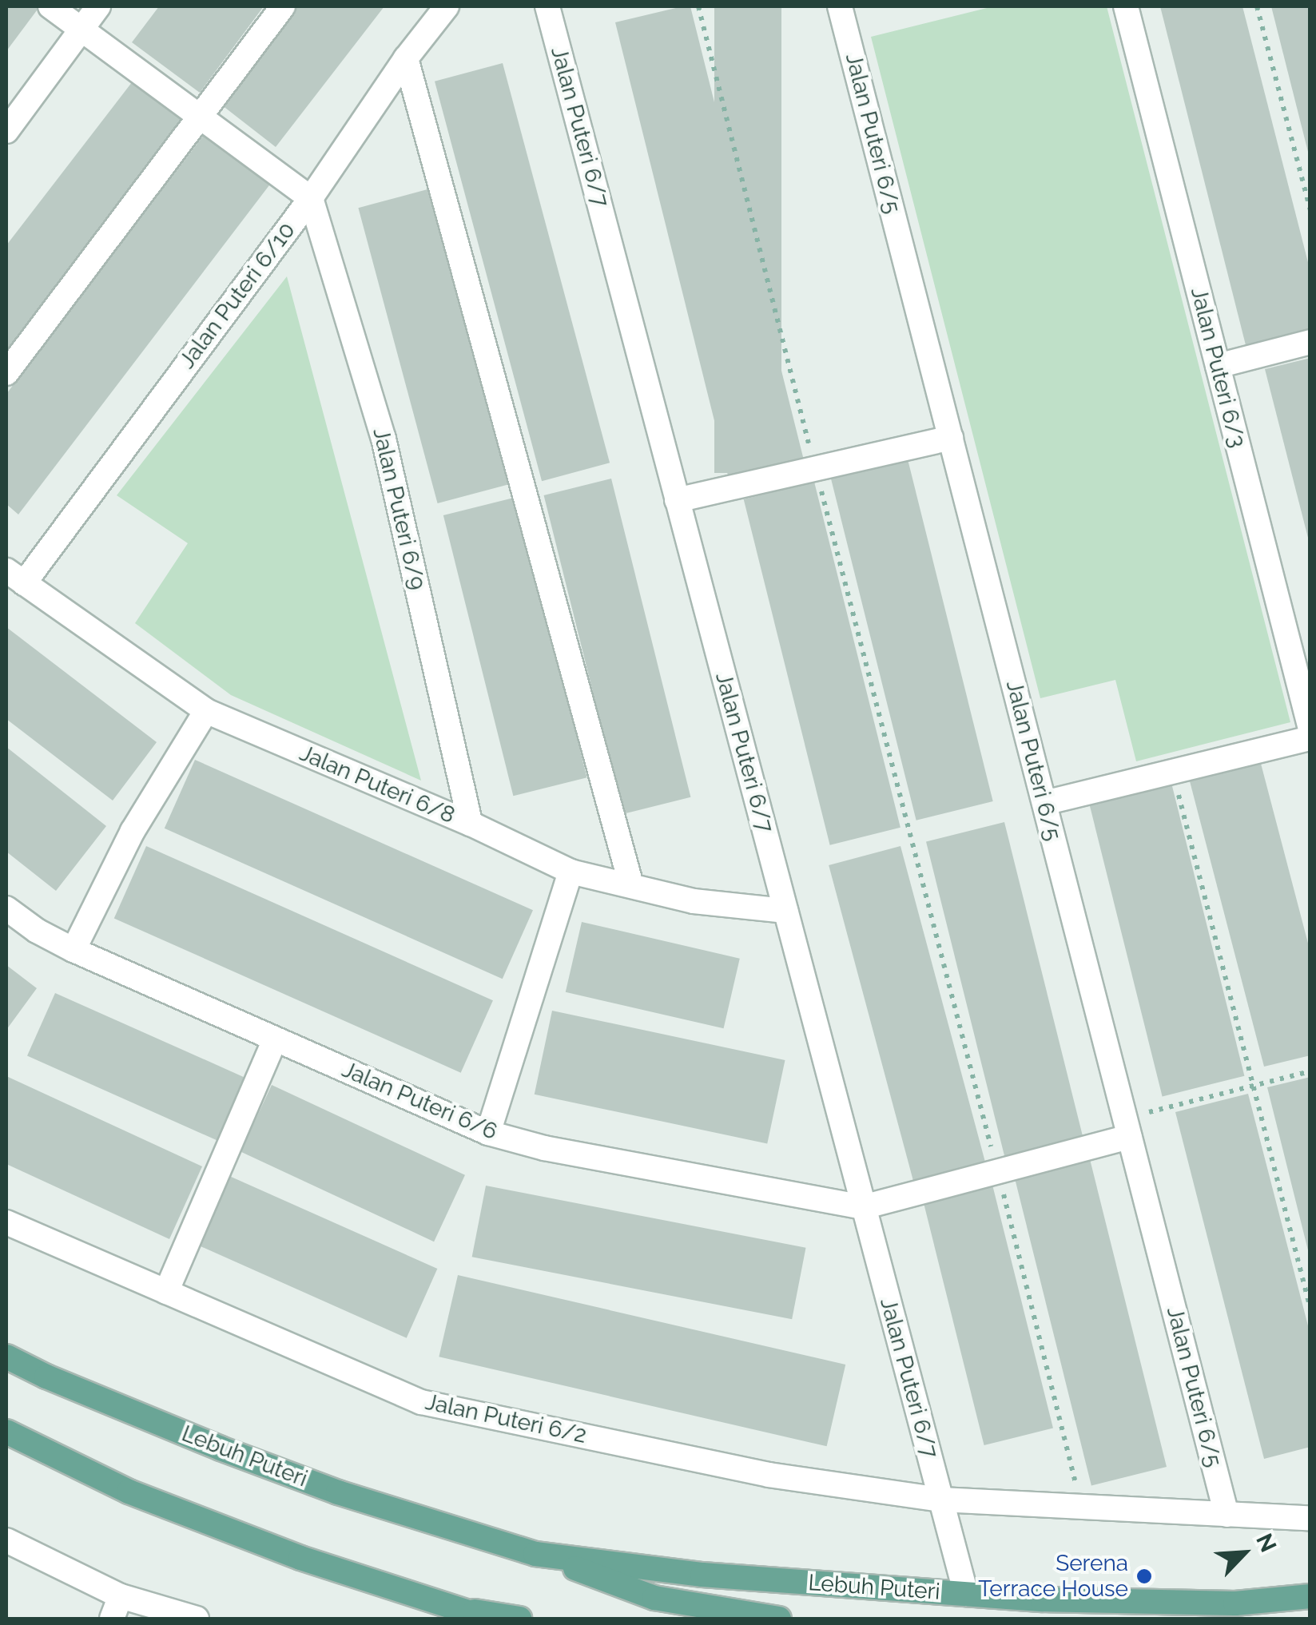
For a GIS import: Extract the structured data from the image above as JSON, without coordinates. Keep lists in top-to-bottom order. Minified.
{"streets":{"main road":["Lebuh Puteri"],"street":["Jalan Puteri 6/7","Jalan Puteri 6/5","Jalan Puteri 6/10","Jalan Puteri 6/3","Jalan Puteri 6/9","Jalan Puteri 6/8","Jalan Puteri 6/6","Jalan Puteri 6/2"]},"crossings":[["Jalan Puteri 6/7","Jalan Puteri 6/8"],["Jalan Puteri 6/7","Jalan Puteri 6/6"],["Jalan Puteri 6/7","Jalan Puteri 6/2"],["Jalan Puteri 6/7","Lebuh Puteri"],["Jalan Puteri 6/5","Jalan Puteri 6/2"],["Jalan Puteri 6/10","Jalan Puteri 6/9"],["Jalan Puteri 6/10","Jalan Puteri 6/8"],["Jalan Puteri 6/9","Jalan Puteri 6/8"]],"places":["Serena Terrace House"],"north":"top right"}
